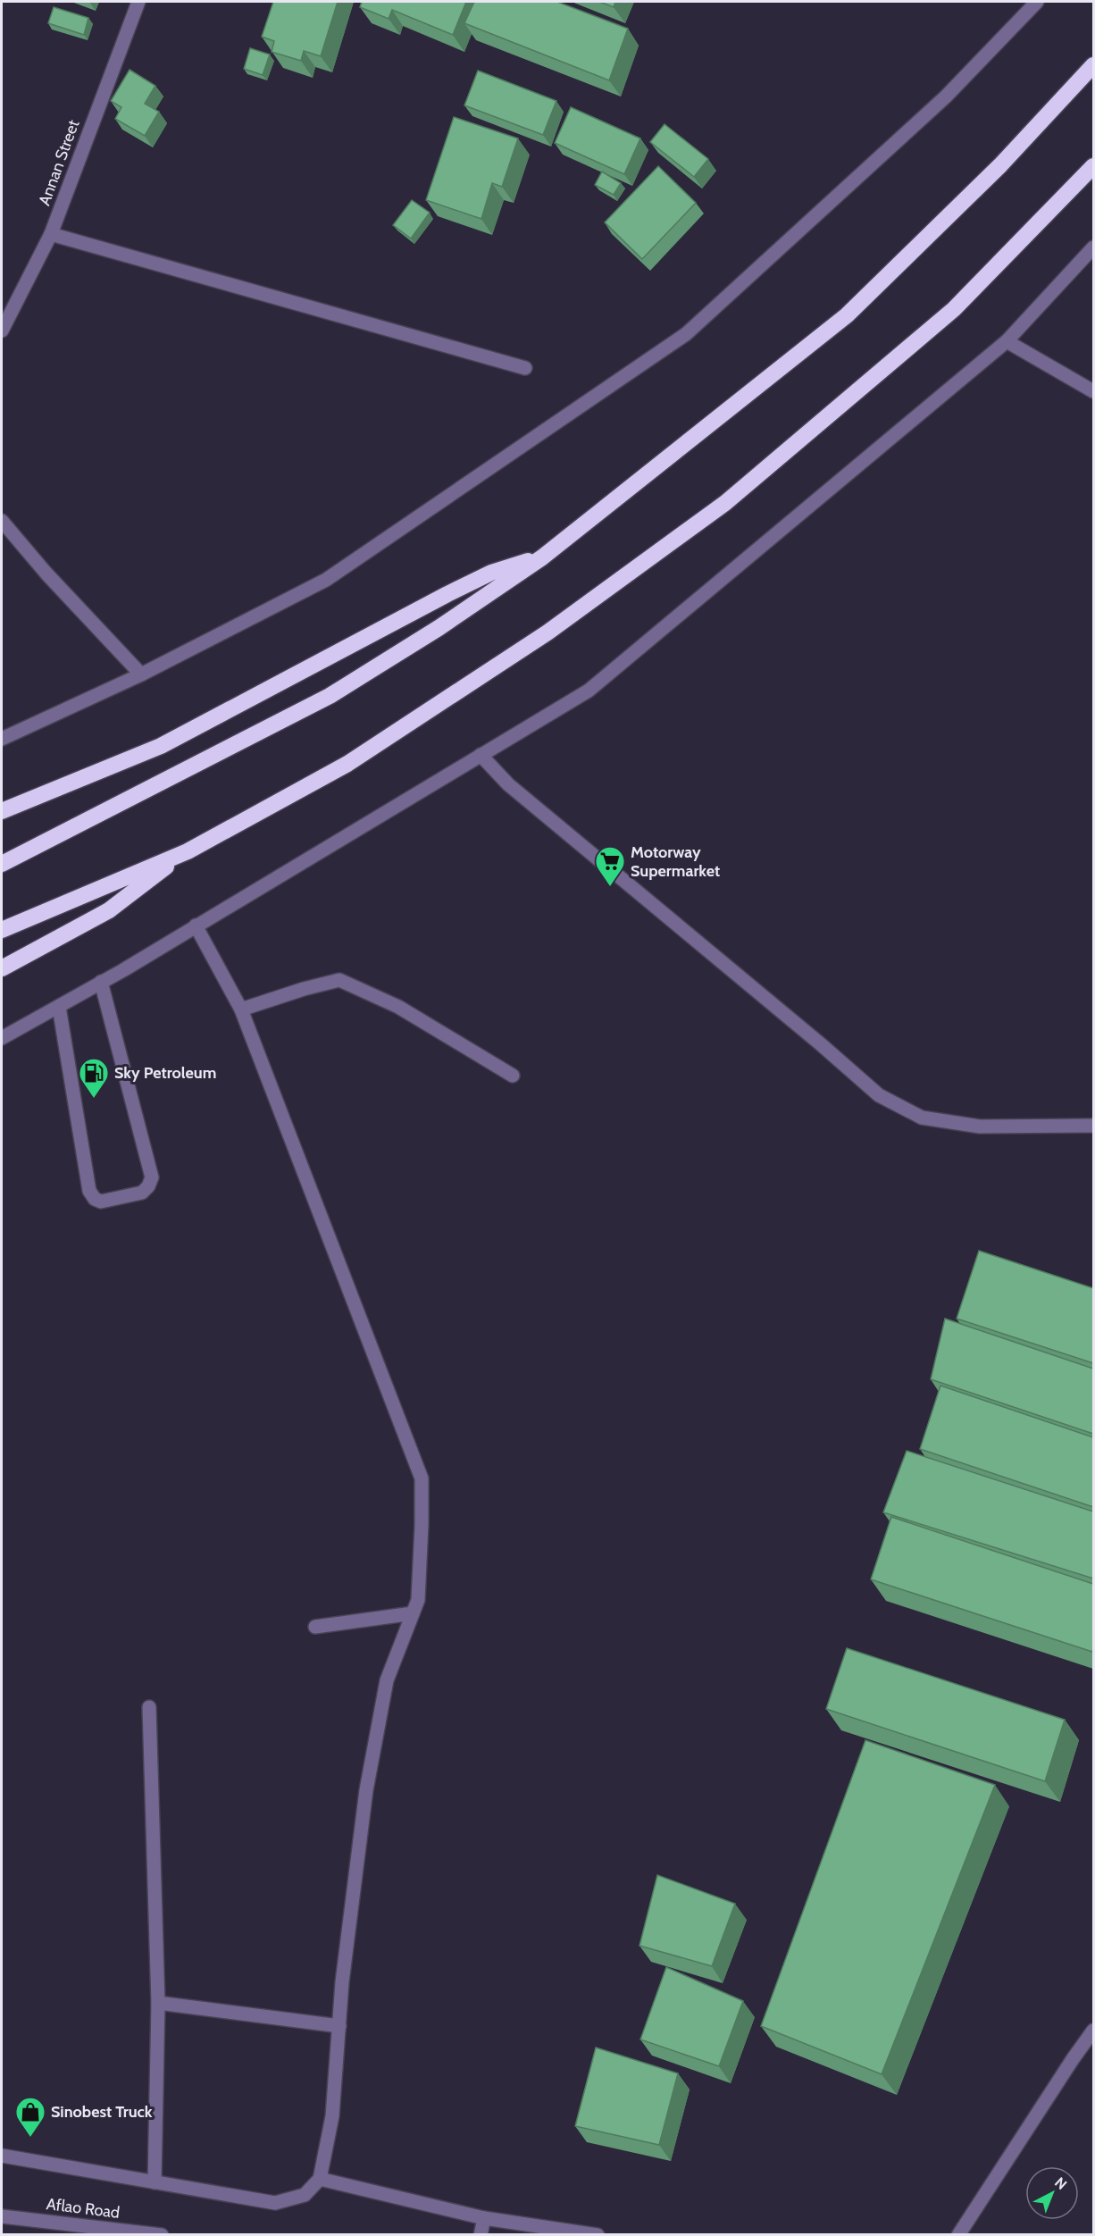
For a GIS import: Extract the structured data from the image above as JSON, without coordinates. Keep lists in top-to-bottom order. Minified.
{"streets":{"street":["Annan Street","Aflao Road"]},"places":{"supermarket":["Motorway Supermarket"],"fuel station":["Sky Petroleum"],"shop":["Sinobest Truck"]},"north":"top right"}
